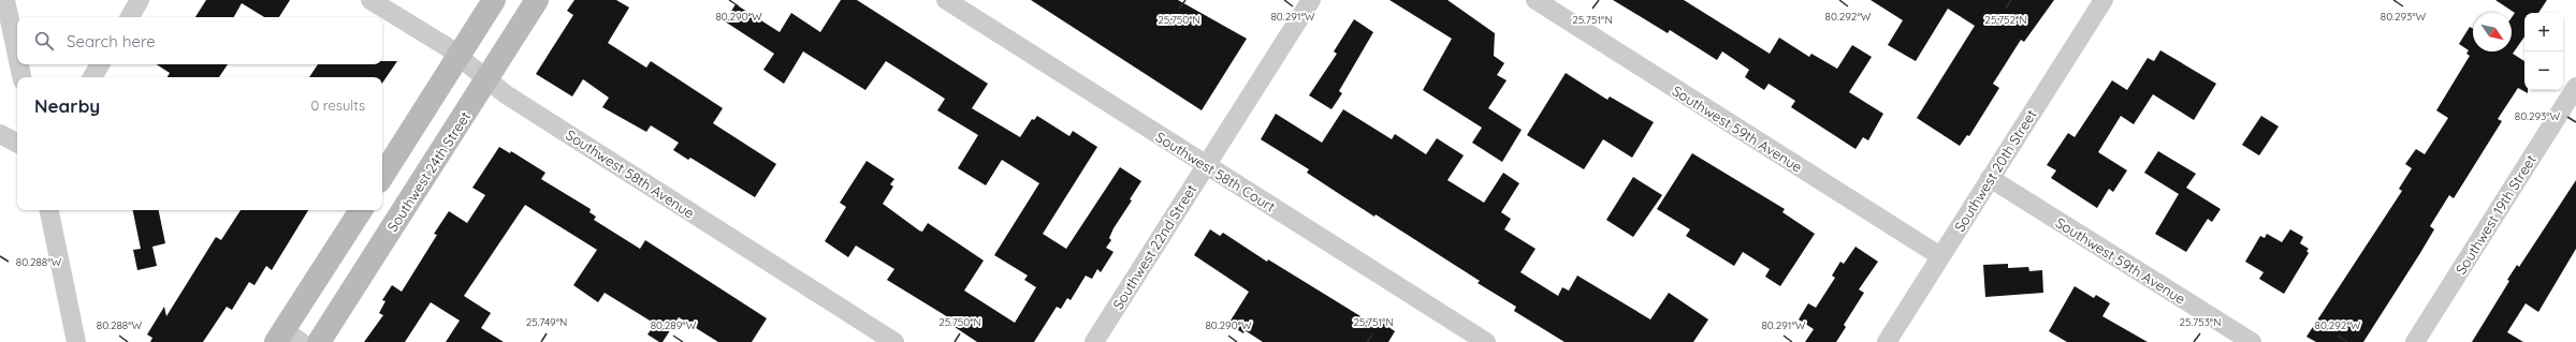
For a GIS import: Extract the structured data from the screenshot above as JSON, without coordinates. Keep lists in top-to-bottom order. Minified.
{"streets":{"main road":["Southwest 24th Street"],"street":["Southwest 59th Avenue","Southwest 20th Street","Southwest 58th Court","Southwest 58th Avenue","Southwest 19th Street","Southwest 22nd Street"]},"crossings":[["Southwest 59th Avenue","Southwest 20th Street"],["Southwest 24th Street","Southwest 58th Avenue"],["Southwest 58th Court","Southwest 22nd Street"]],"north":"bottom right","page":{"map_buttons":["+","−"],"search":"Search here","heading":["Nearby","0 results"]},"coordinates":["80.290°W","80.292°W","80.293°W","80.291°W","25.750°N","25.751°N","25.752°N","80.288°W","25.749°N","25.753°N","80.289°W"]}
